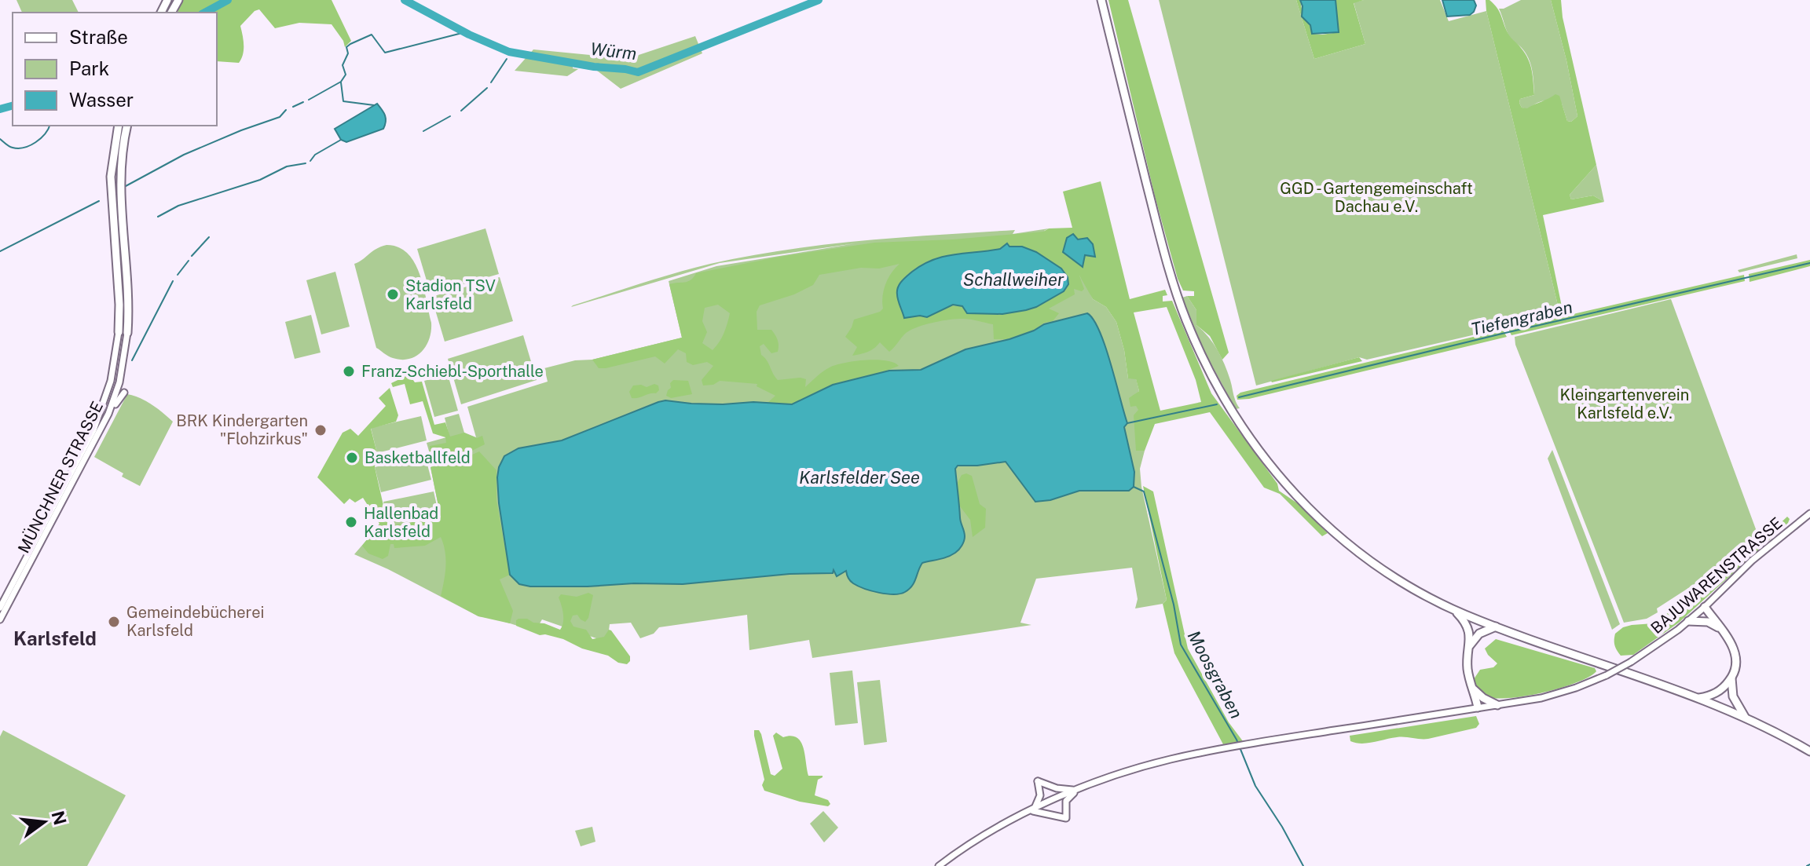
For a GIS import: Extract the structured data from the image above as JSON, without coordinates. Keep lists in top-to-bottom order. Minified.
{"streets":{"main road":["MÜNCHNER STRASSE","BAJUWARENSTRASSE"]},"districts":["Karlsfeld"],"water":["Würm","Schallweiher","Tiefengraben","Karlsfelder See","Moosgraben"],"parks":["GGD - Gartengemeinschaft Dachau e.V.","Kleingartenverein Karlsfeld e.V."],"places":["Stadion TSV Karlsfeld","Franz-Schiebl-Sporthalle","BRK Kindergarten \"Flohzirkus\"","Basketballfeld","Hallenbad Karlsfeld","Gemeindebücherei Karlsfeld"],"legend":["Straße","Park","Wasser"],"north":"right"}
